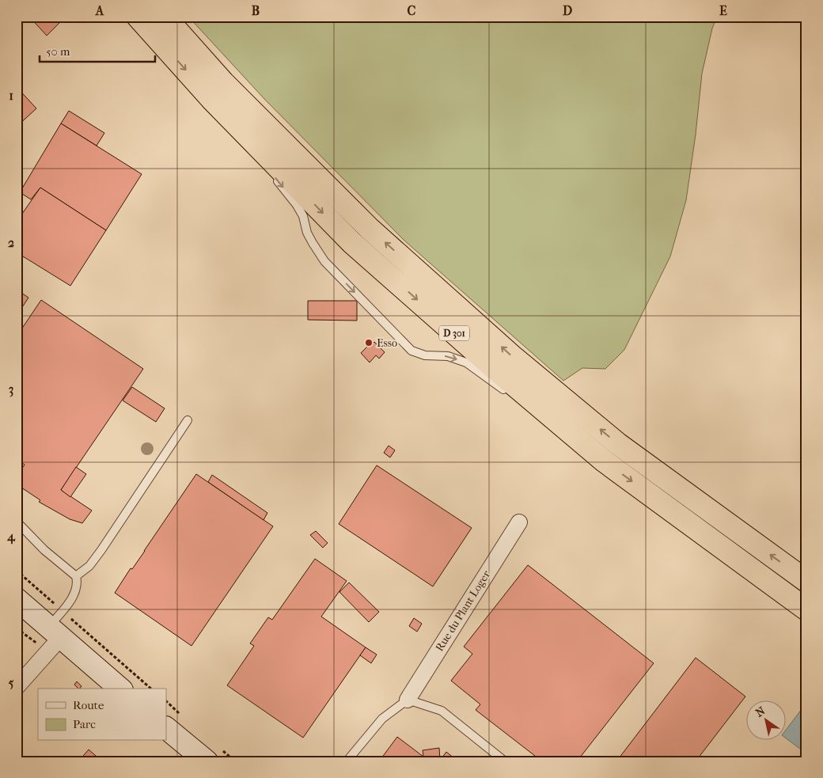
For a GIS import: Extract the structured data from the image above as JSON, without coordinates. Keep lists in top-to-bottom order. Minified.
{"streets":{"highway":["D 301"],"street":["Rue du Plant Loger"]},"places":["Esso"],"legend":["Route","Parc"],"scale_bar":"50 m","north":"top left","grid":{"columns":["A","B","C","D","E"],"rows":["1","2","3","4","5"]}}
